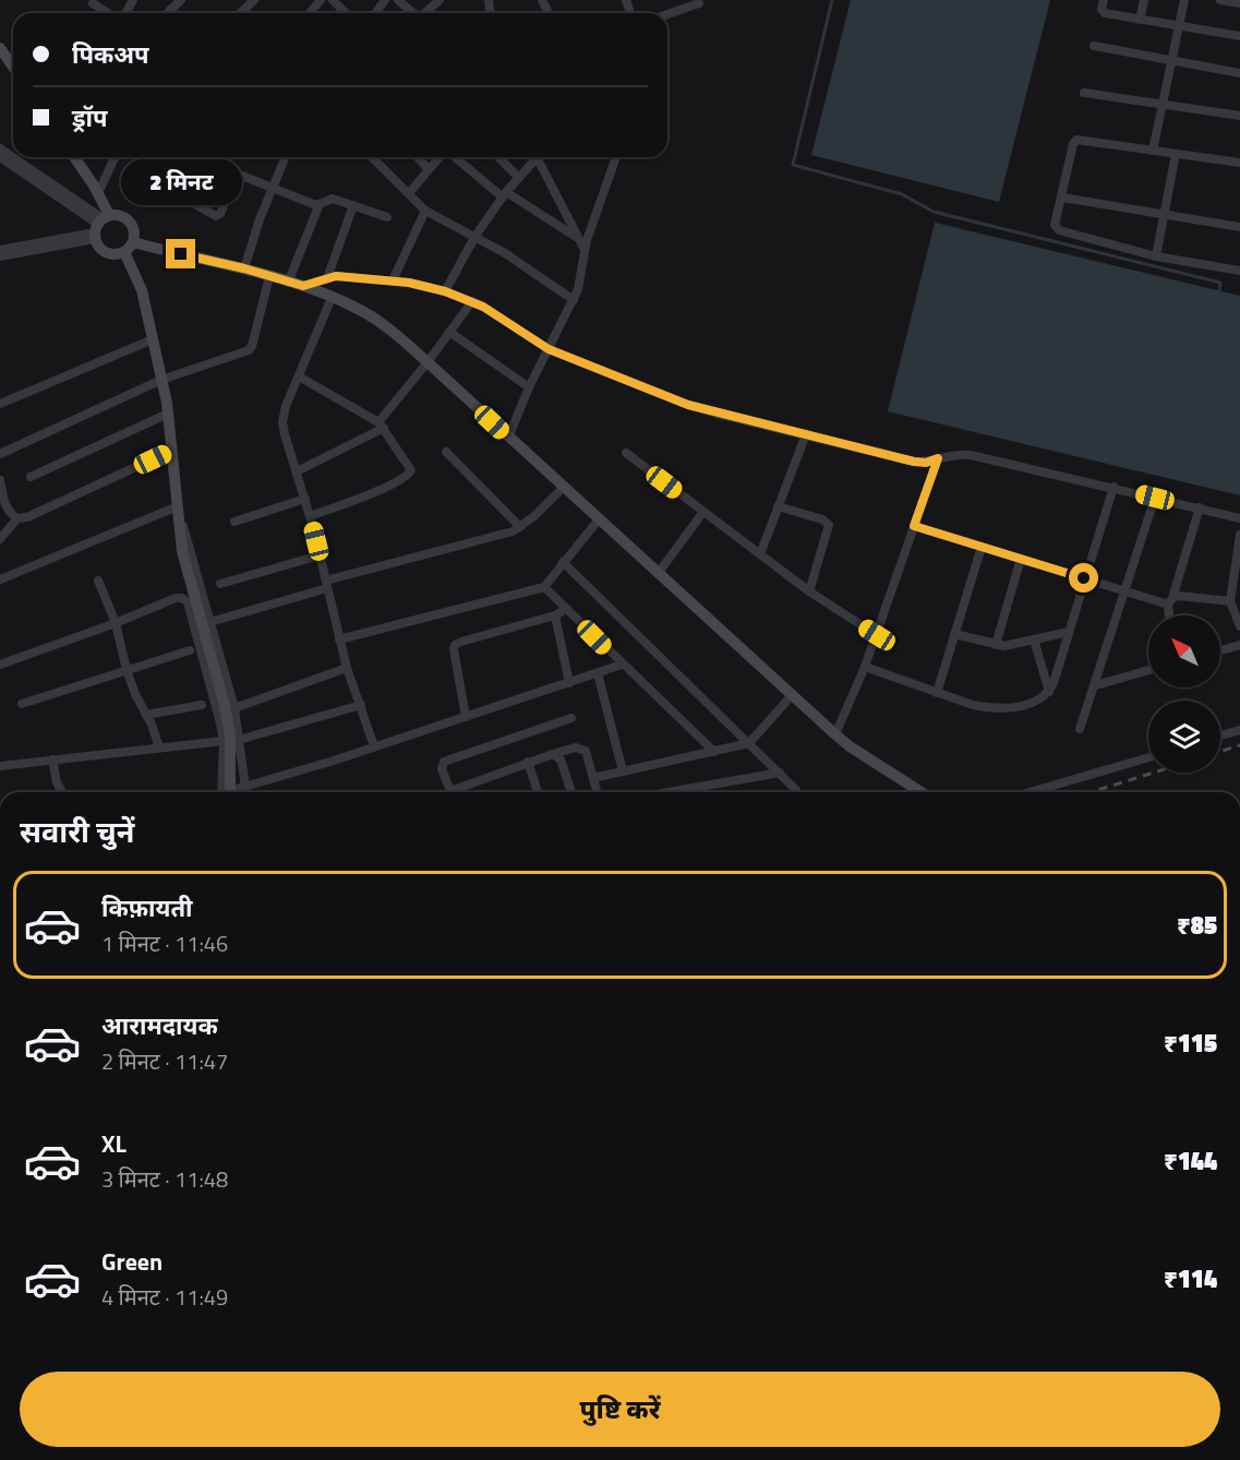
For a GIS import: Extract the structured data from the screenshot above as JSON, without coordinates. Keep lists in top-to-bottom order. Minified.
{"north":"top left","page":{"banner":["पिकअप","ड्रॉप"],"bubble":"2 मिनट","heading":"सवारी चुनें","list":[{"name":"किफ़ायती","note":"1 मिनट · 11:46","value":"₹85"},{"name":"आरामदायक","note":"2 मिनट · 11:47","value":"₹115"},{"name":"XL","note":"3 मिनट · 11:48","value":"₹144"},{"name":"Green","note":"4 मिनट · 11:49","value":"₹114"}],"buttons":"पुष्टि करें"}}
